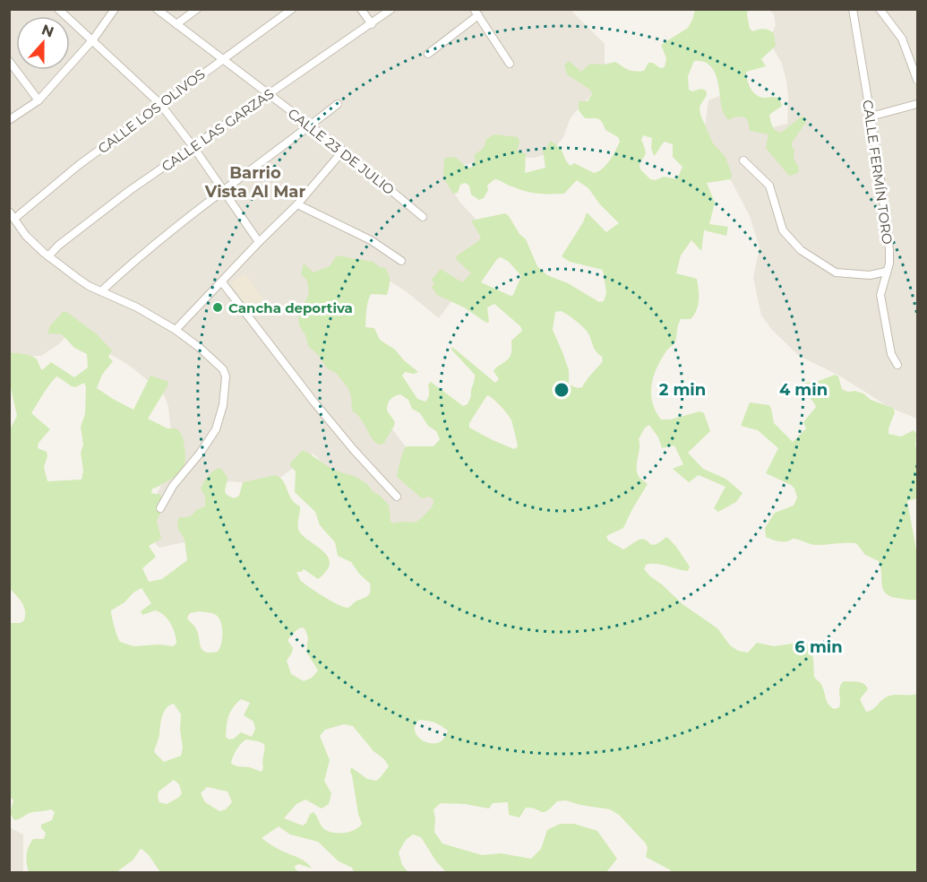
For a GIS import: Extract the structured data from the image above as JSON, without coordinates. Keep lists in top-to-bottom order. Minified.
{"streets":{"street":["CALLE LOS OLIVOS","CALLE LAS GARZAS","CALLE 23 DE JULIO","CALLE FERMÍN TORO"]},"crossings":[["CALLE LOS OLIVOS","CALLE 23 DE JULIO"],["CALLE LAS GARZAS","CALLE 23 DE JULIO"]],"districts":["Barrio Vista Al Mar"],"places":["Cancha deportiva"],"north":"top","rings":["2 min","4 min","6 min"]}
